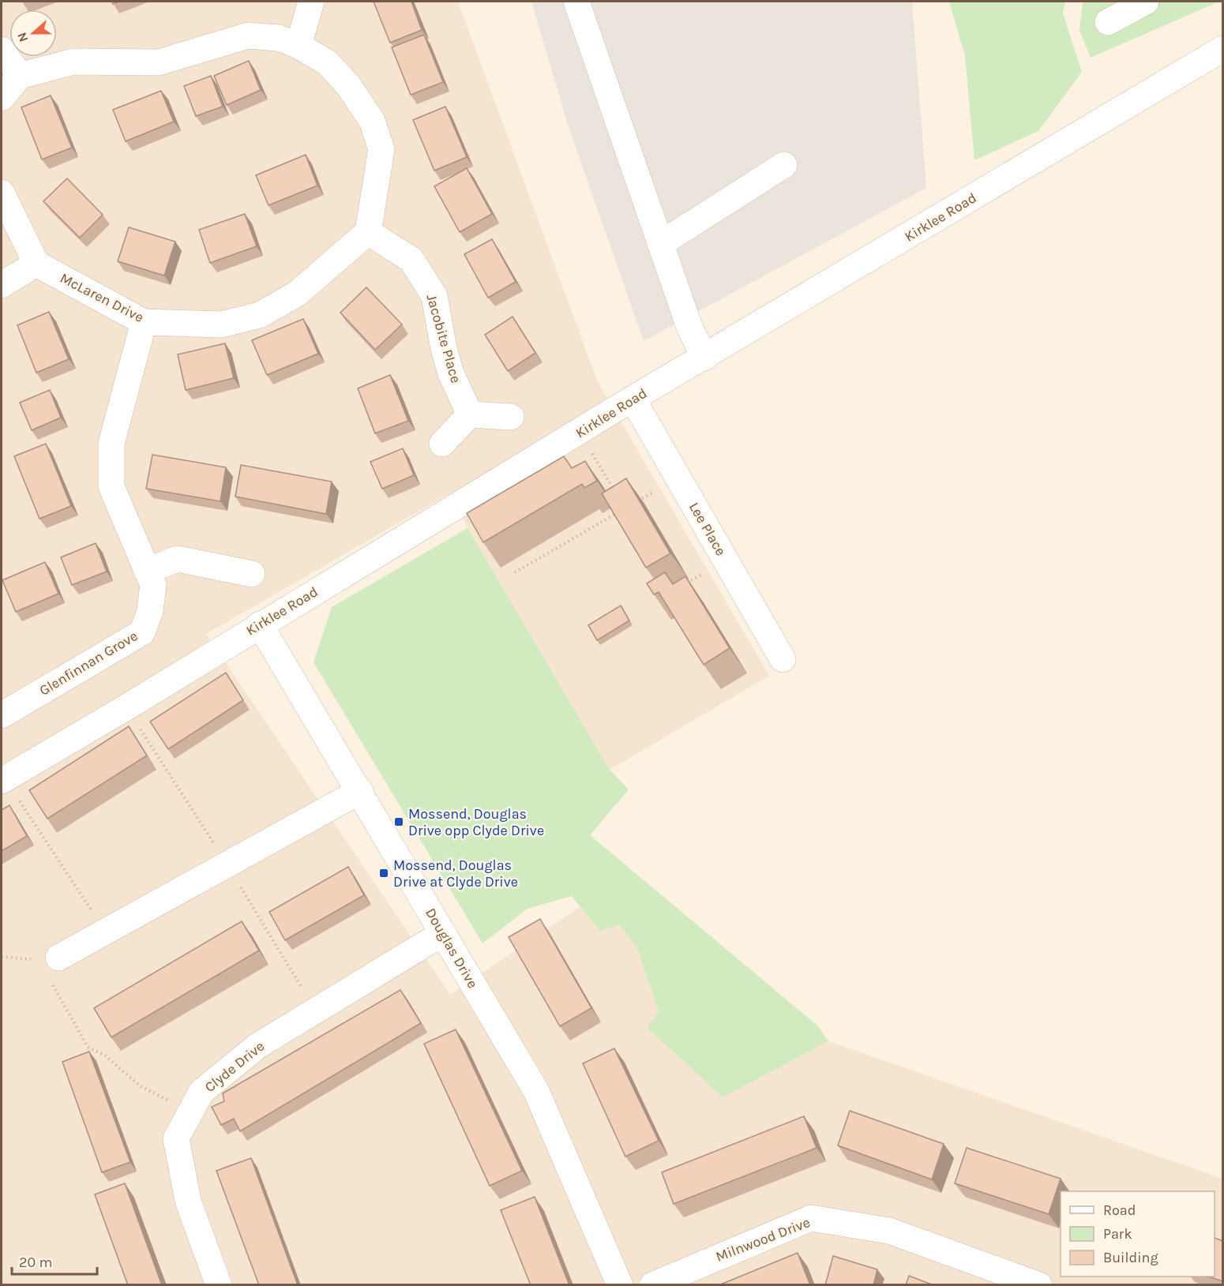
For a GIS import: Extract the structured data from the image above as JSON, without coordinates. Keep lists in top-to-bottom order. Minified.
{"streets":{"street":["Kirklee Road","McLaren Drive","Jacobite Place","Lee Place","Glenfinnan Grove","Douglas Drive","Clyde Drive","Milnwood Drive"]},"crossings":[["Kirklee Road","Lee Place"],["Kirklee Road","Douglas Drive"],["McLaren Drive","Jacobite Place"],["McLaren Drive","Glenfinnan Grove"],["Douglas Drive","Clyde Drive"]],"places":{"transit":["Mossend, Douglas Drive opp Clyde Drive","Mossend, Douglas Drive at Clyde Drive"]},"legend":["Road","Park","Building"],"scale_bar":"20 m","north":"left"}
